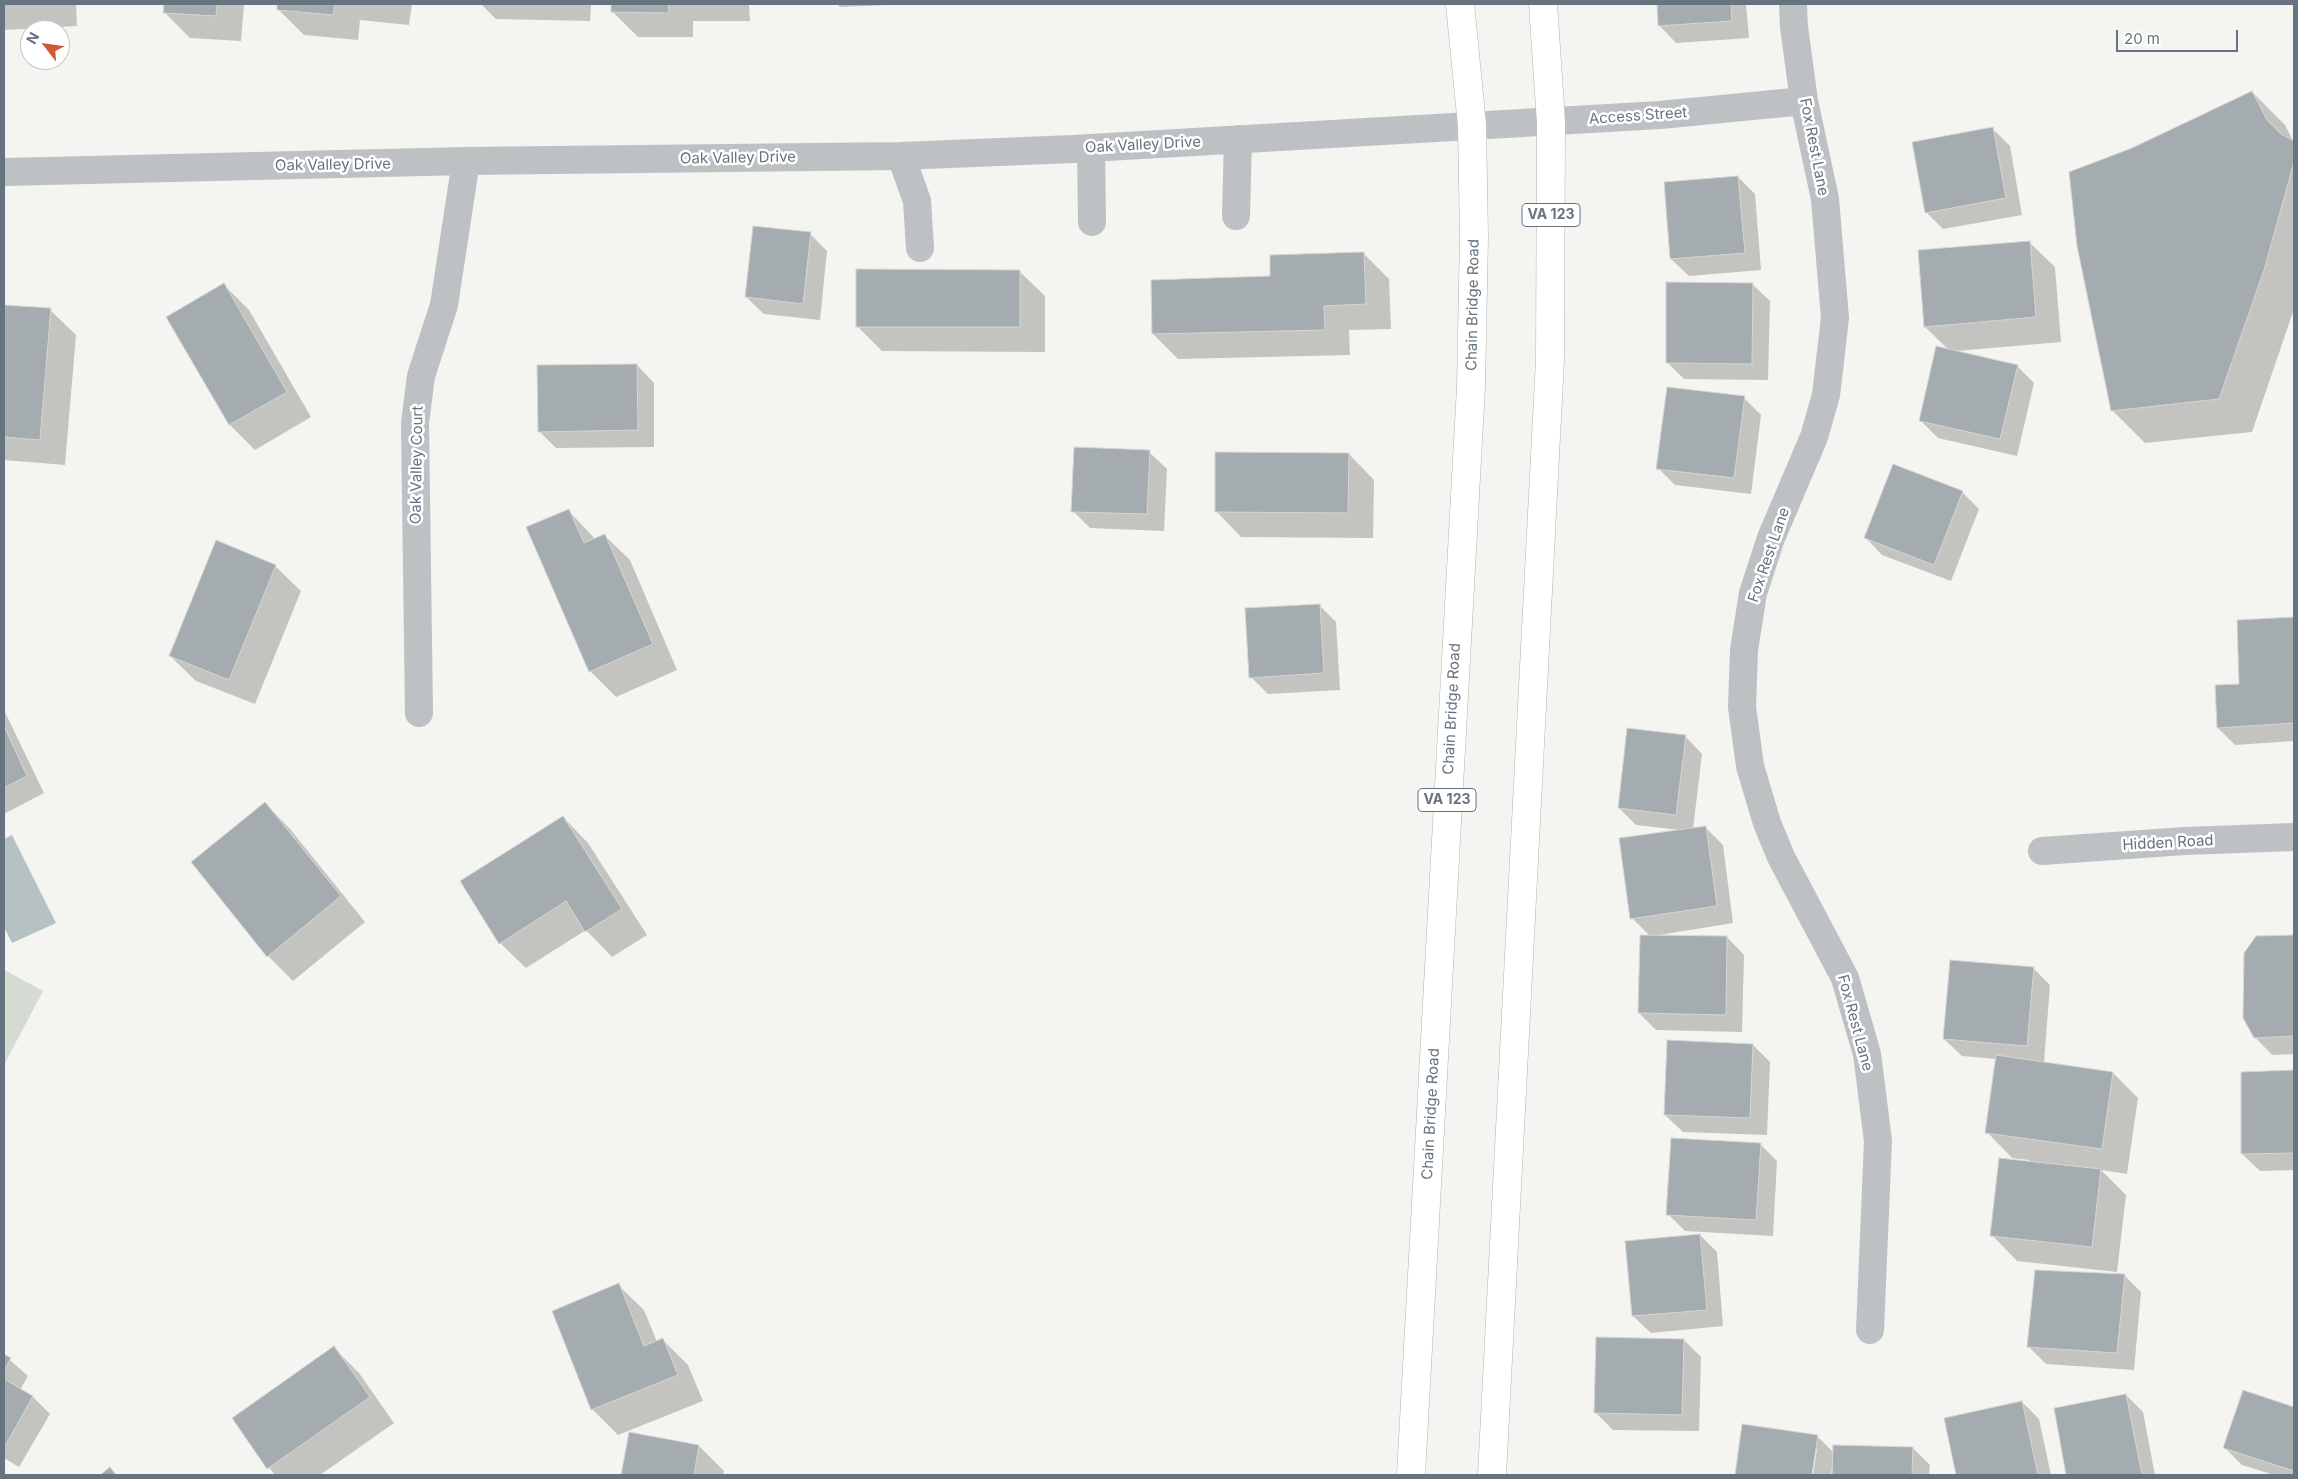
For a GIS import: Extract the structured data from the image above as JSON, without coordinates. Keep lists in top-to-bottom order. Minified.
{"streets":{"main road":["VA 123","Chain Bridge Road"],"street":["Access Street","Oak Valley Drive","Fox Rest Lane","Oak Valley Court","Hidden Road"]},"crossings":[["Access Street","Oak Valley Drive"],["Access Street","Fox Rest Lane"],["Access Street","VA 123"],["Access Street","Chain Bridge Road"],["Oak Valley Drive","Chain Bridge Road"],["Oak Valley Drive","Oak Valley Court"]],"scale_bar":"20 m","north":"top left"}
